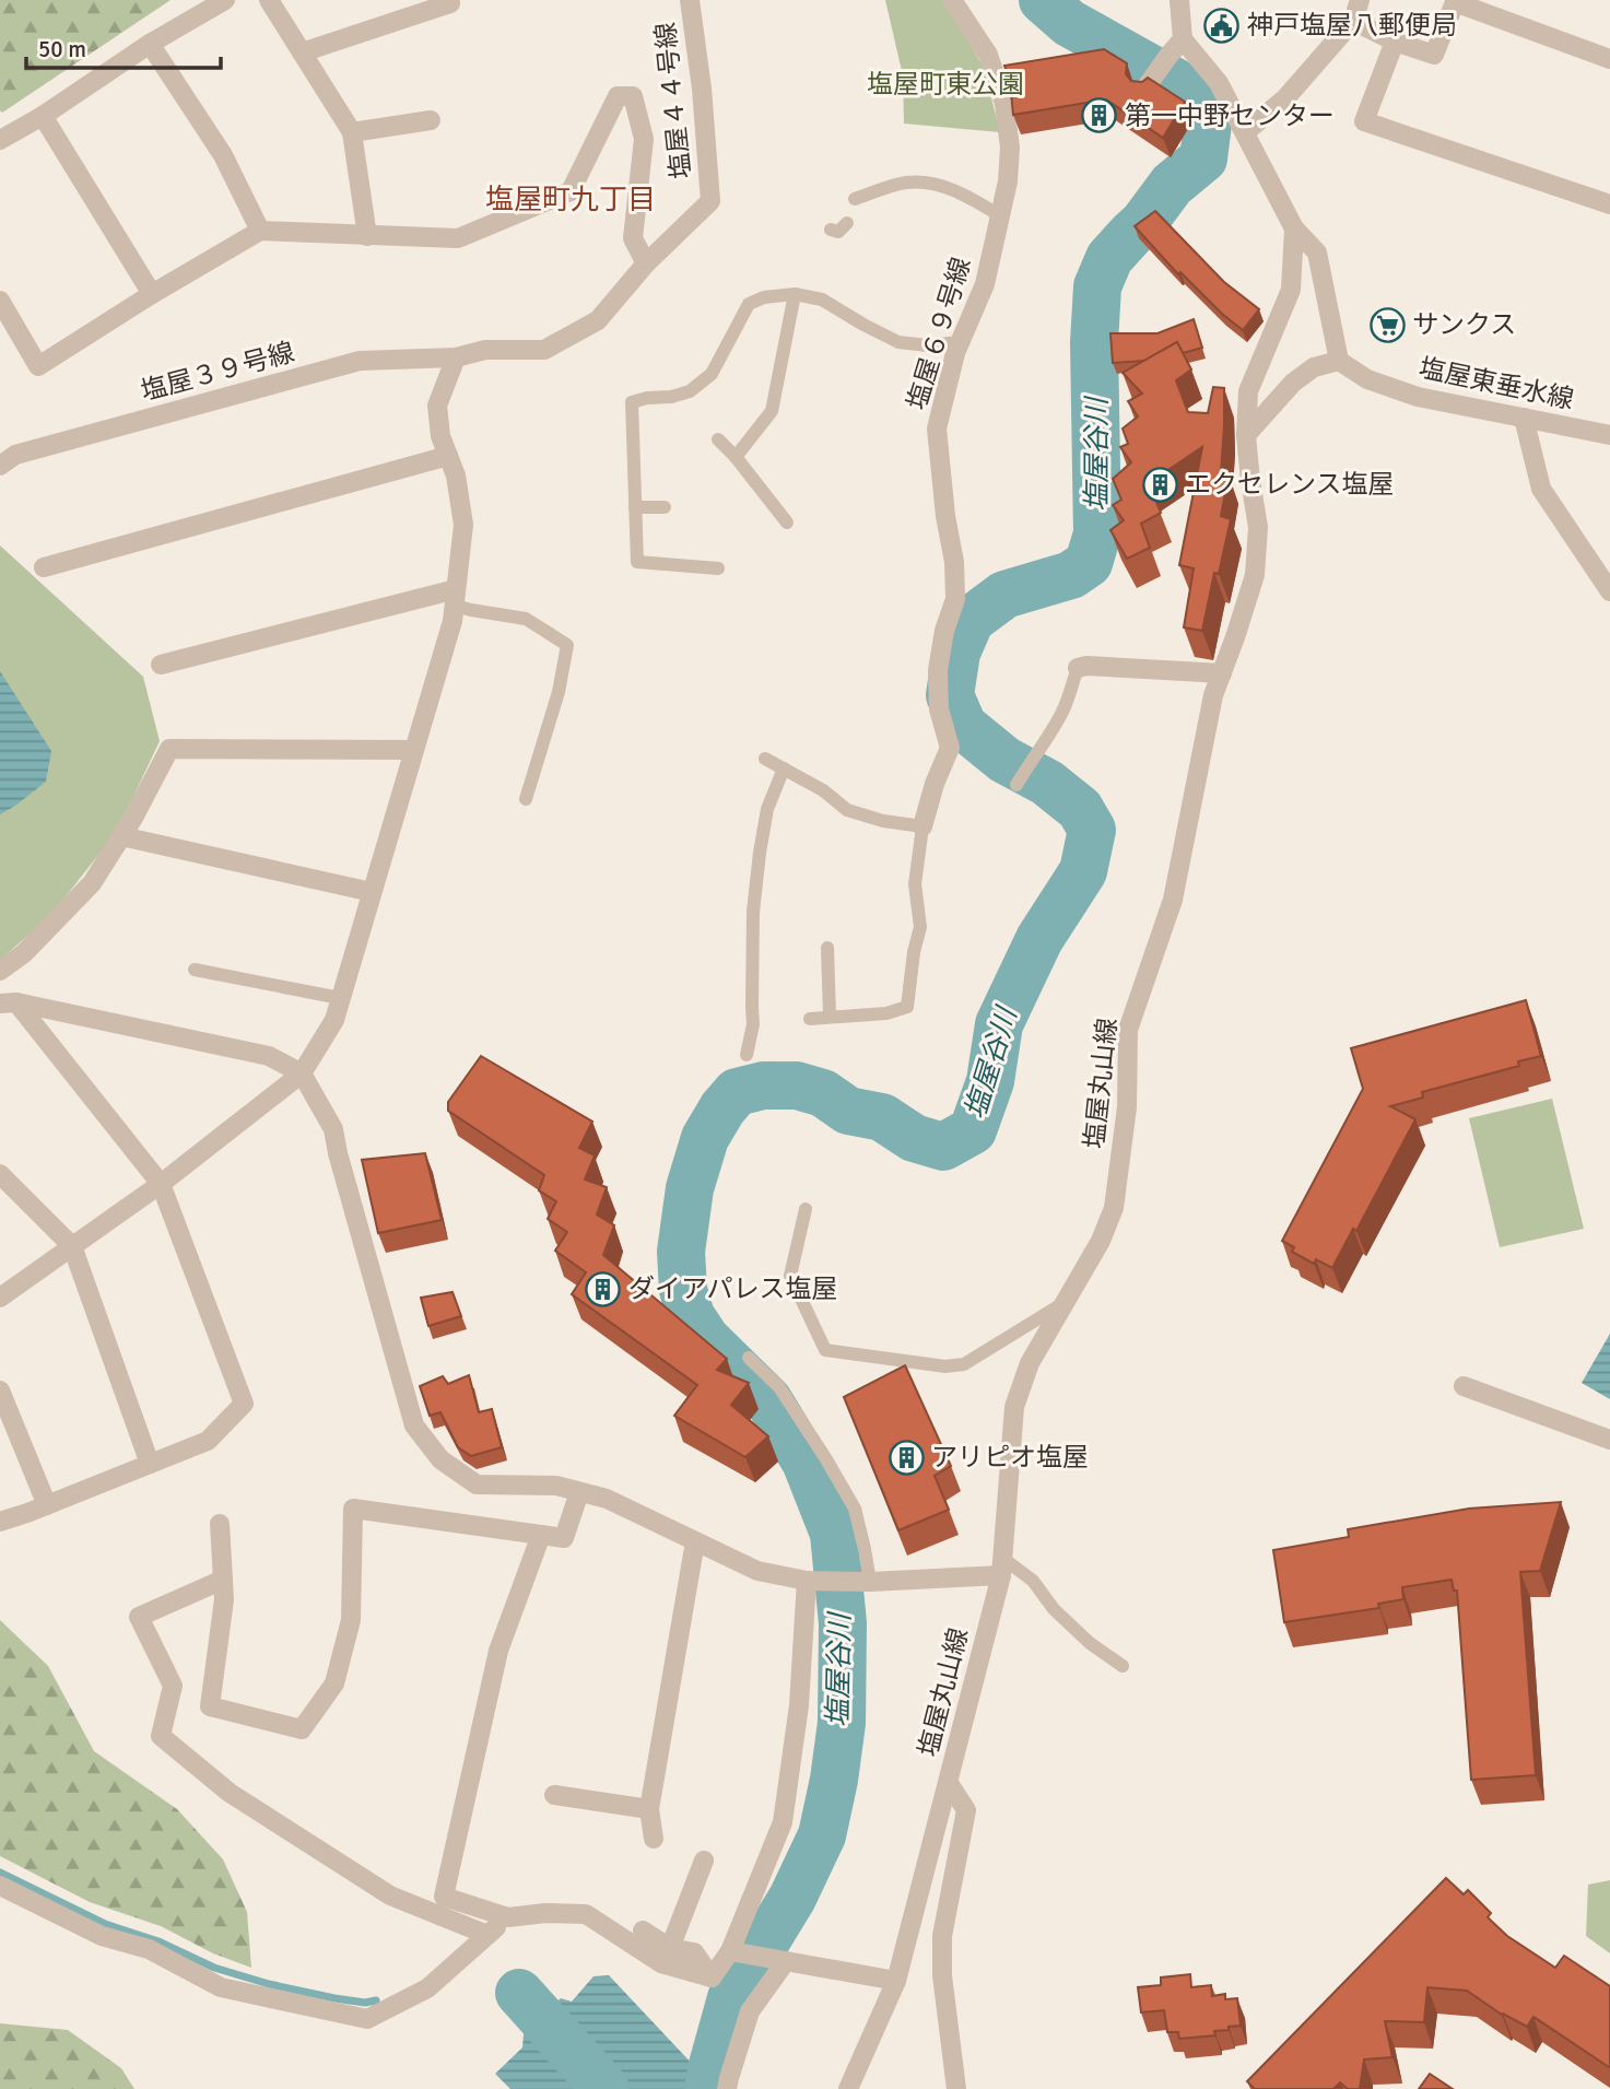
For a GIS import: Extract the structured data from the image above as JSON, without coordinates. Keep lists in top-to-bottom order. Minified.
{"streets":{"street":["塩屋４４号線","塩屋６９号線","塩屋３９号線","塩屋東垂水線","塩屋丸山線"]},"crossings":[["塩屋４４号線","塩屋３９号線"]],"districts":["塩屋町九丁目"],"water":["塩屋谷川"],"parks":["塩屋町東公園"],"places":{"public building":["神戸塩屋八郵便局"],"building":["第一中野センター","エクセレンス塩屋","ダイアパレス塩屋","アリピオ塩屋"],"supermarket":["サンクス"]},"scale_bar":"50 m"}
